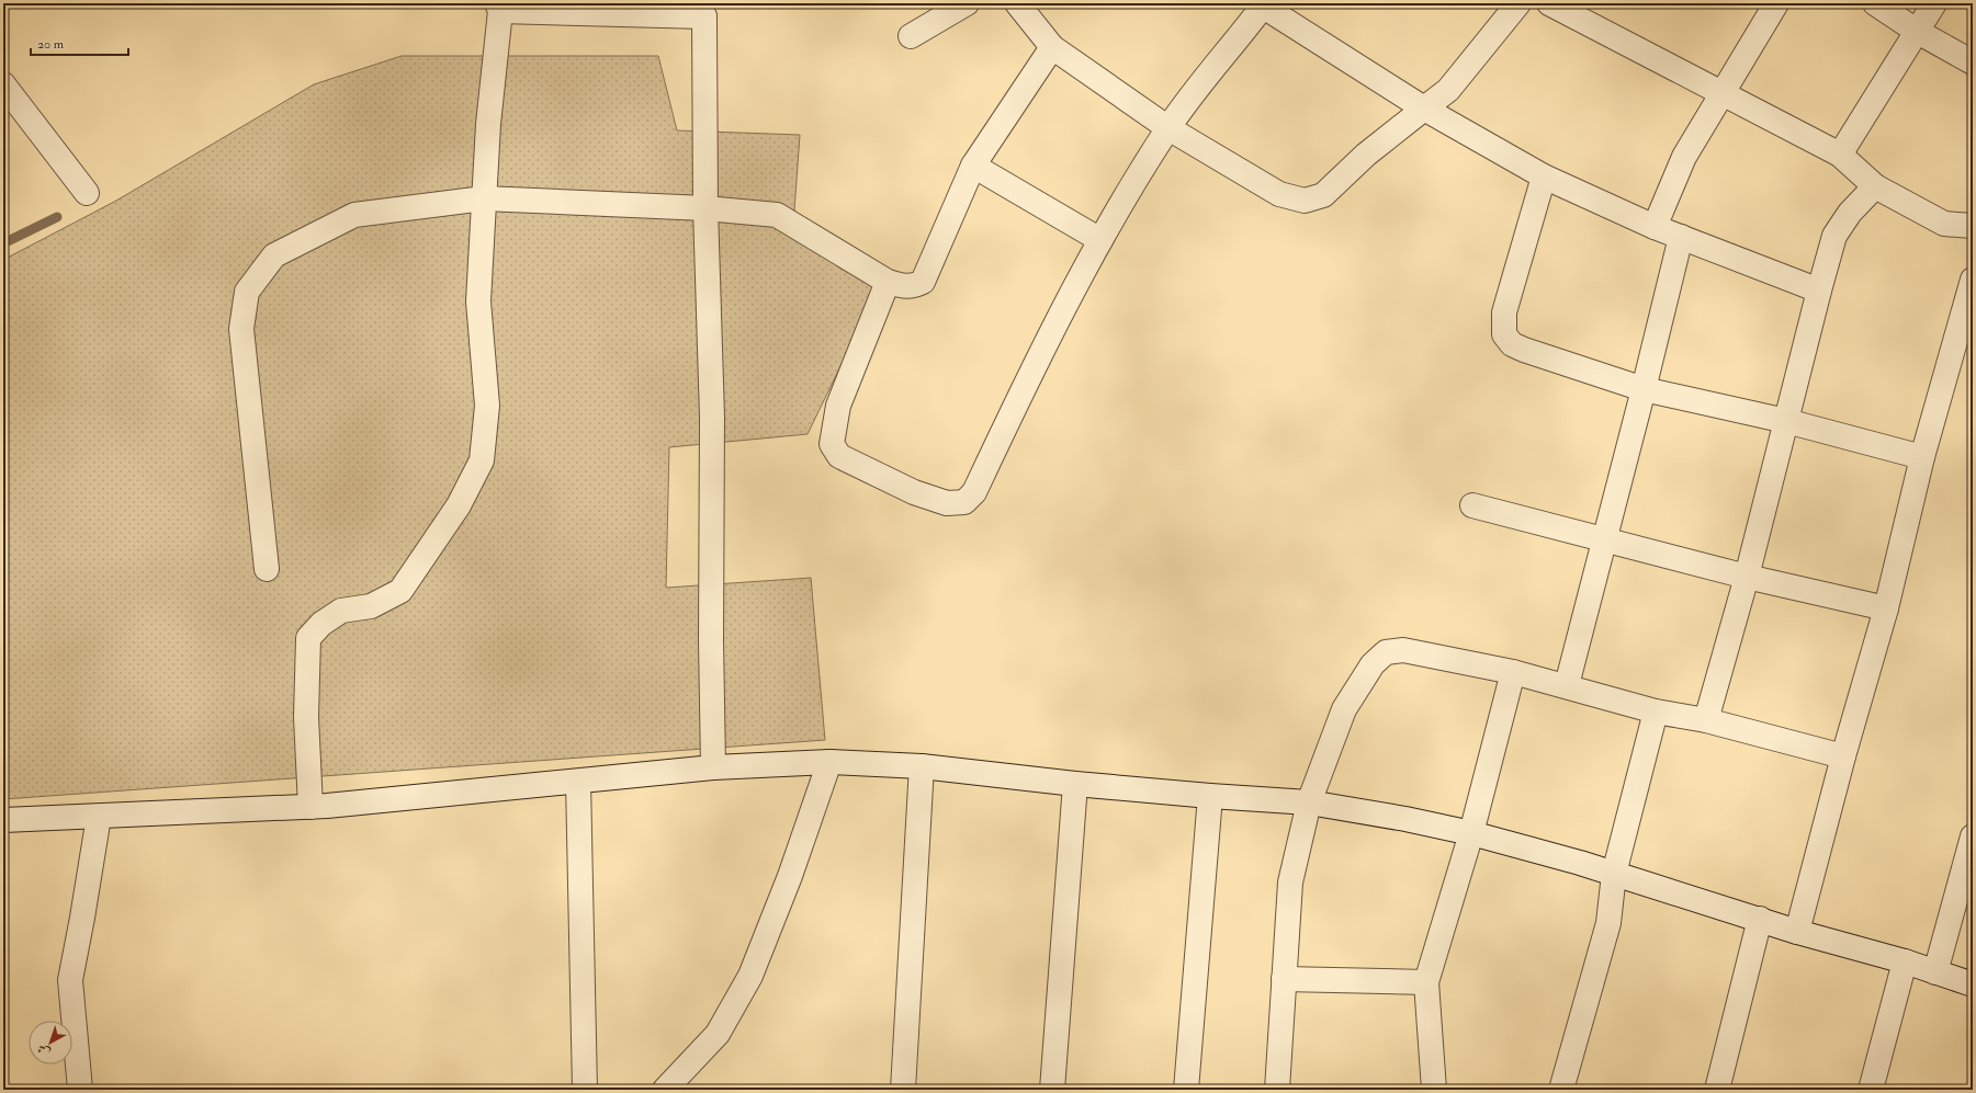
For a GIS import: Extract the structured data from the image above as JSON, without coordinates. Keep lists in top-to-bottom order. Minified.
{"scale_bar":"20 m","north":"bottom left"}
